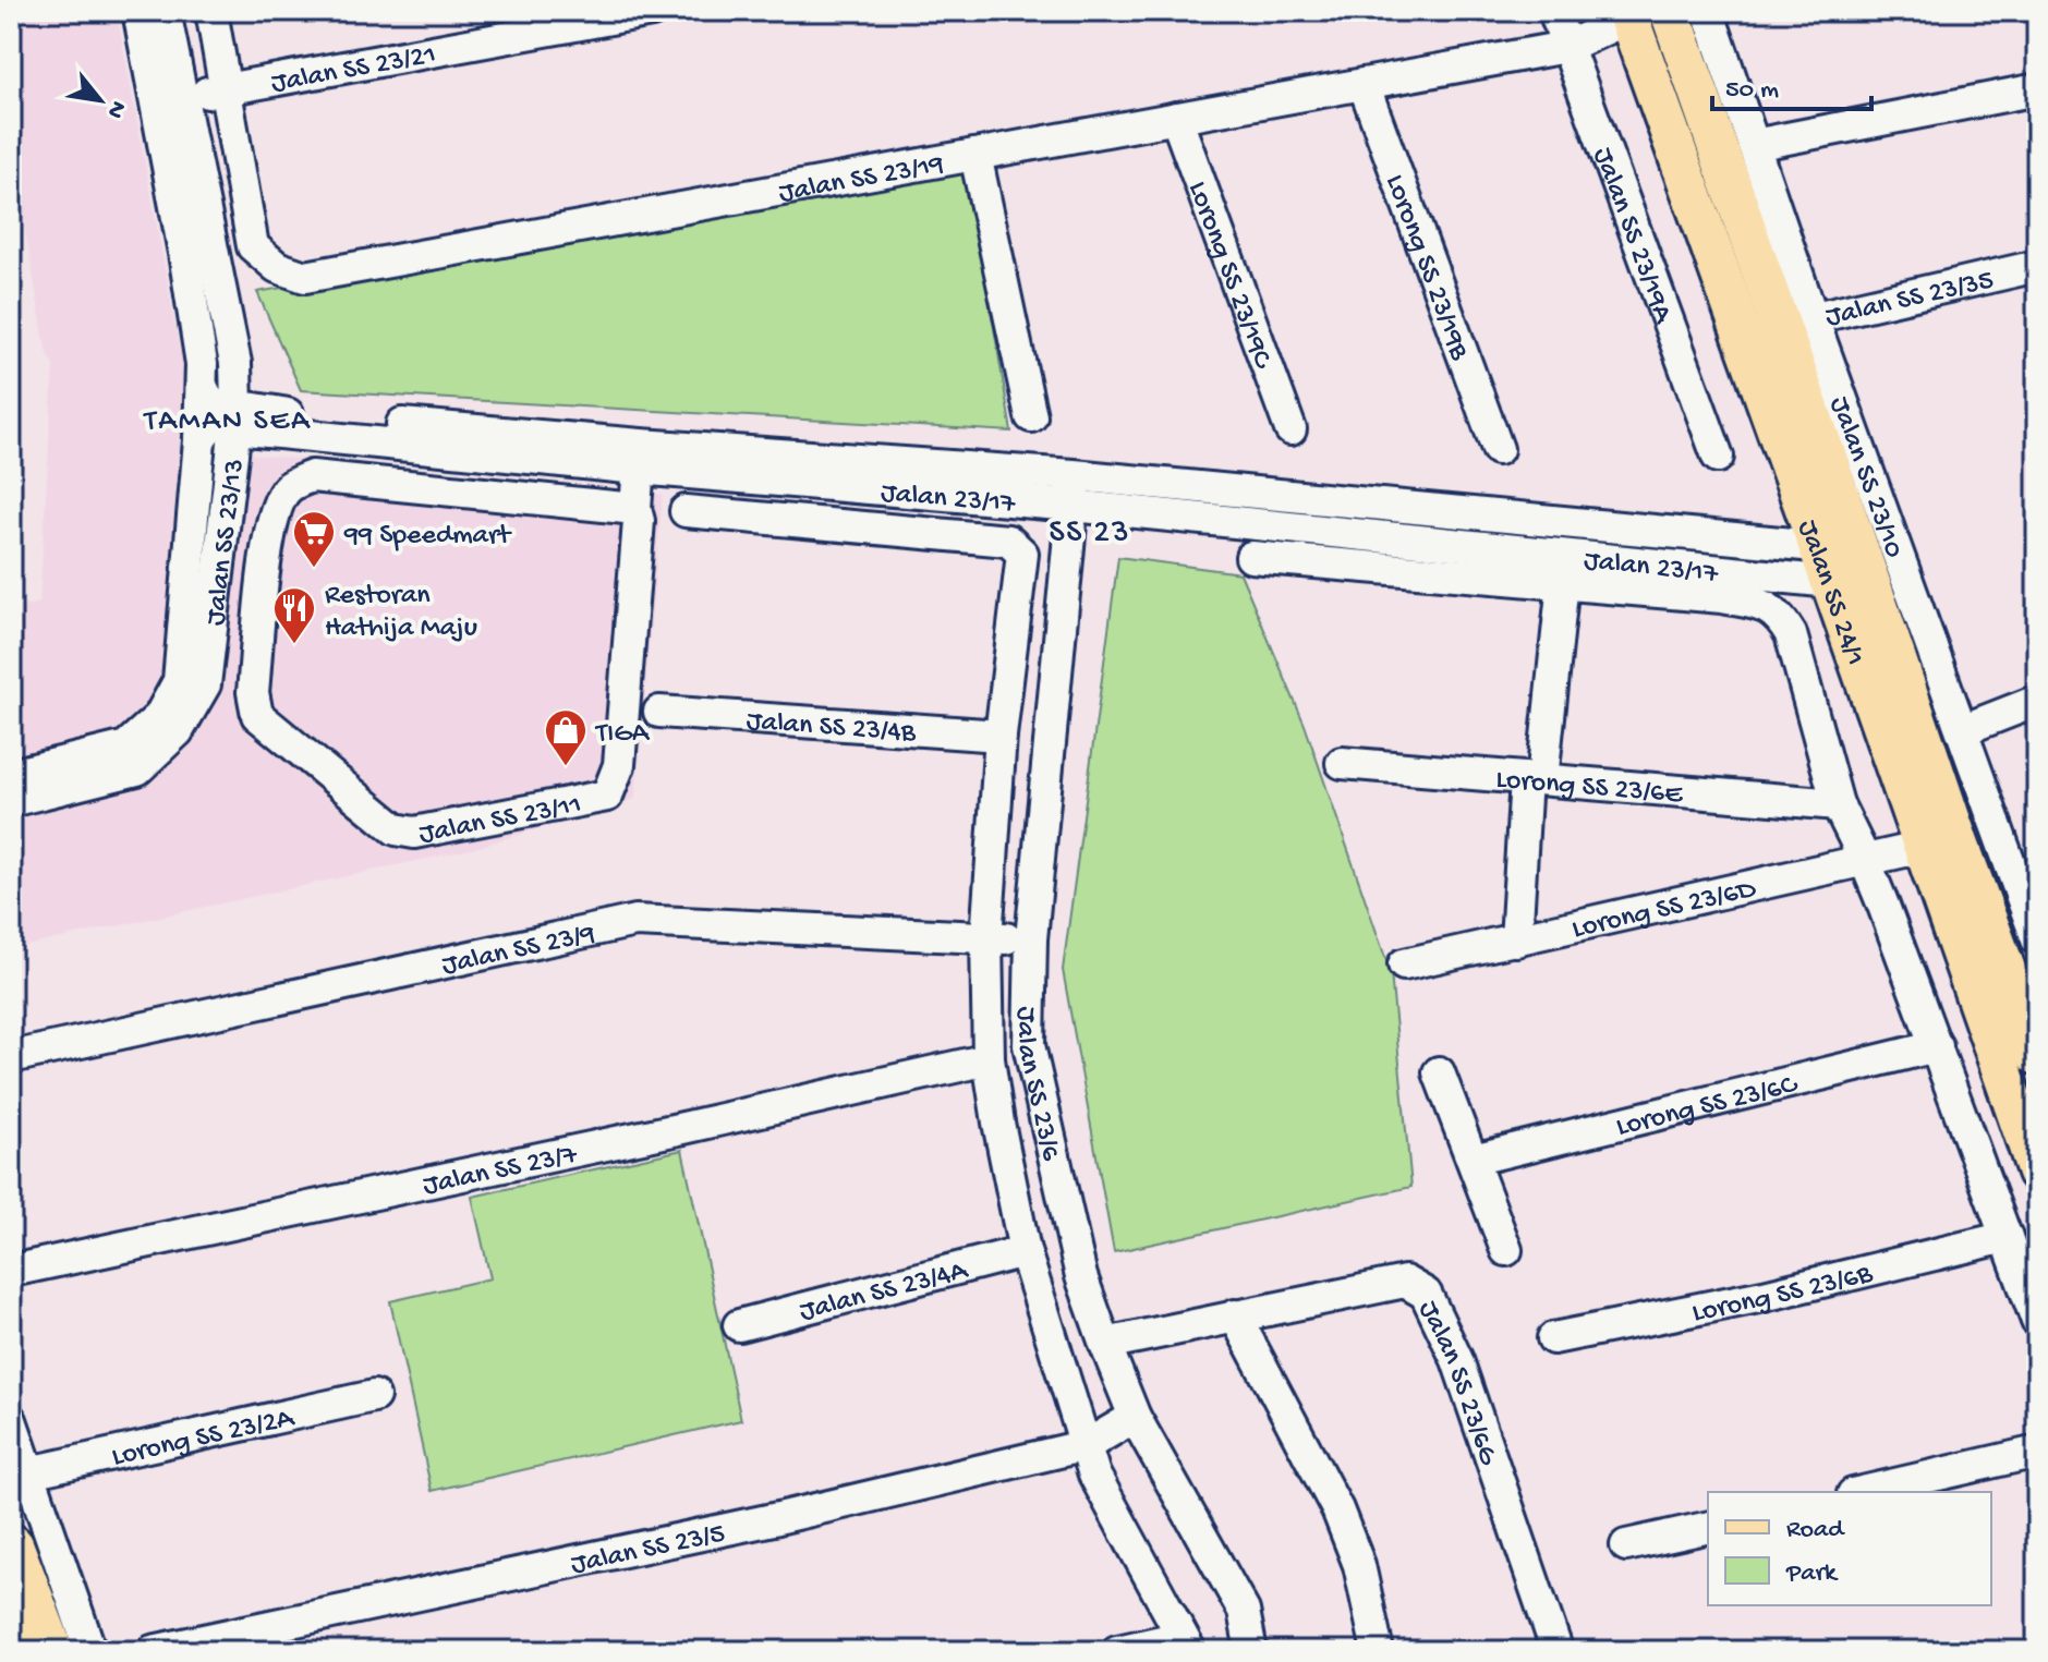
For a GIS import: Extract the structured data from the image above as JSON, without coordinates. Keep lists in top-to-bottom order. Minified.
{"streets":{"main road":["Jalan SS 24/1"],"street":["Jalan SS 23/21","Jalan SS 23/19","Jalan SS 23/19A","Lorong SS 23/19B","Lorong SS 23/19C","Jalan SS 23/35","Jalan SS 23/10","Jalan 23/17","Jalan SS 23/13","Jalan SS 23/4B","Lorong SS 23/6E","Jalan SS 23/11","Lorong SS 23/6D","Jalan SS 23/9","Jalan SS 23/6","Lorong SS 23/6C","Jalan SS 23/7","Jalan SS 23/4A","Lorong SS 23/6B","Jalan SS 23/6G","Lorong SS 23/2A","Jalan SS 23/5"]},"crossings":[["Jalan SS 23/21","Jalan SS 23/19"],["Jalan SS 23/21","Jalan SS 23/13"],["Jalan SS 23/19","Jalan SS 23/19A"],["Jalan SS 23/19","Lorong SS 23/19B"],["Jalan SS 23/19","Lorong SS 23/19C"],["Jalan SS 23/19","Jalan SS 24/1"],["Jalan SS 23/35","Jalan SS 23/10"],["Jalan SS 23/35","Jalan SS 24/1"],["Jalan SS 23/10","Jalan SS 24/1"],["Jalan 23/17","Jalan SS 23/13"],["Jalan 23/17","Jalan SS 24/1"],["Jalan 23/17","Jalan SS 23/11"],["Jalan 23/17","Jalan SS 23/6"],["Jalan SS 24/1","Lorong SS 23/6D"],["Jalan SS 23/9","Jalan SS 23/6"],["Jalan SS 23/6","Jalan SS 23/6G"],["Jalan SS 23/6","Jalan SS 23/5"]],"districts":["TAMAN SEA","SS 23"],"places":{"supermarket":["99 Speedmart"],"restaurant":["Restoran Hathija Maju"],"shop":["TIGA"]},"legend":["Road","Park"],"scale_bar":"50 m","north":"bottom right"}
